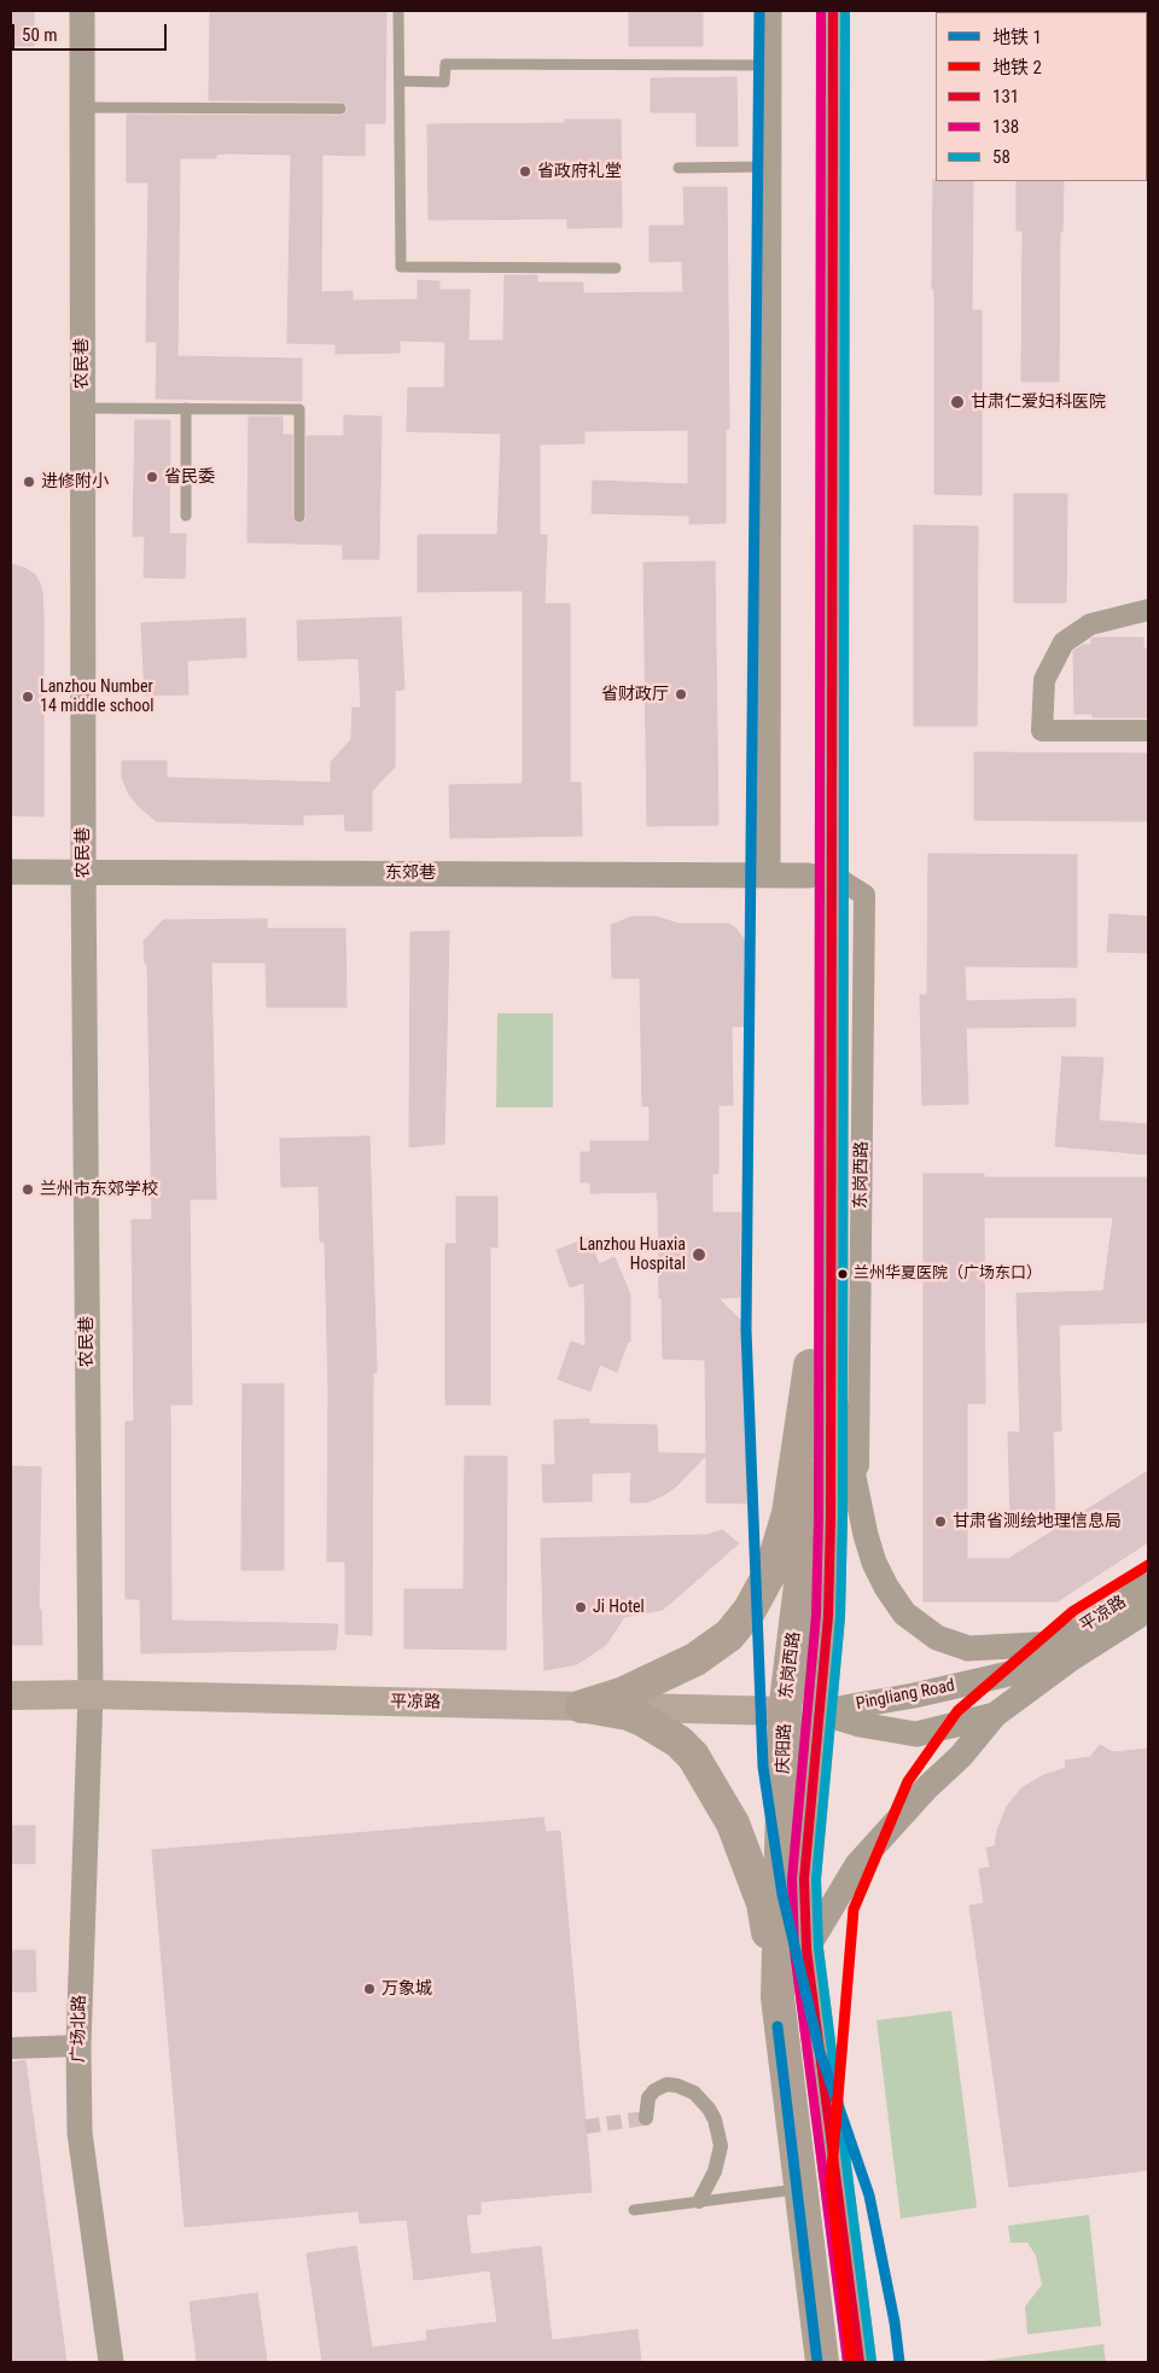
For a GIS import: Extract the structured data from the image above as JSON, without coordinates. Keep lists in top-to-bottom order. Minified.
{"streets":{"main road":["东岗西路","平凉路","庆阳路"],"street":["农民巷","东郊巷","Pingliang Road","广场北路"]},"crossings":[["农民巷","东郊巷"],["农民巷","平凉路"],["农民巷","广场北路"],["东郊巷","东岗西路"],["东岗西路","平凉路"],["东岗西路","庆阳路"],["平凉路","Pingliang Road"],["平凉路","庆阳路"],["平凉路","广场北路"],["Pingliang Road","庆阳路"]],"places":["省政府礼堂","甘肃仁爱妇科医院","省民委","进修附小","省财政厅","Lanzhou Number 14 middle school","兰州市东郊学校","Lanzhou Huaxia Hospital","兰州华夏医院（广场东口）","甘肃省测绘地理信息局","Ji Hotel","万象城"],"lines":["metro line 1","transit line 131","transit line 138","transit line 58","metro line 2"],"legend":["地铁 1","地铁 2","131","138","58"],"scale_bar":"50 m"}
